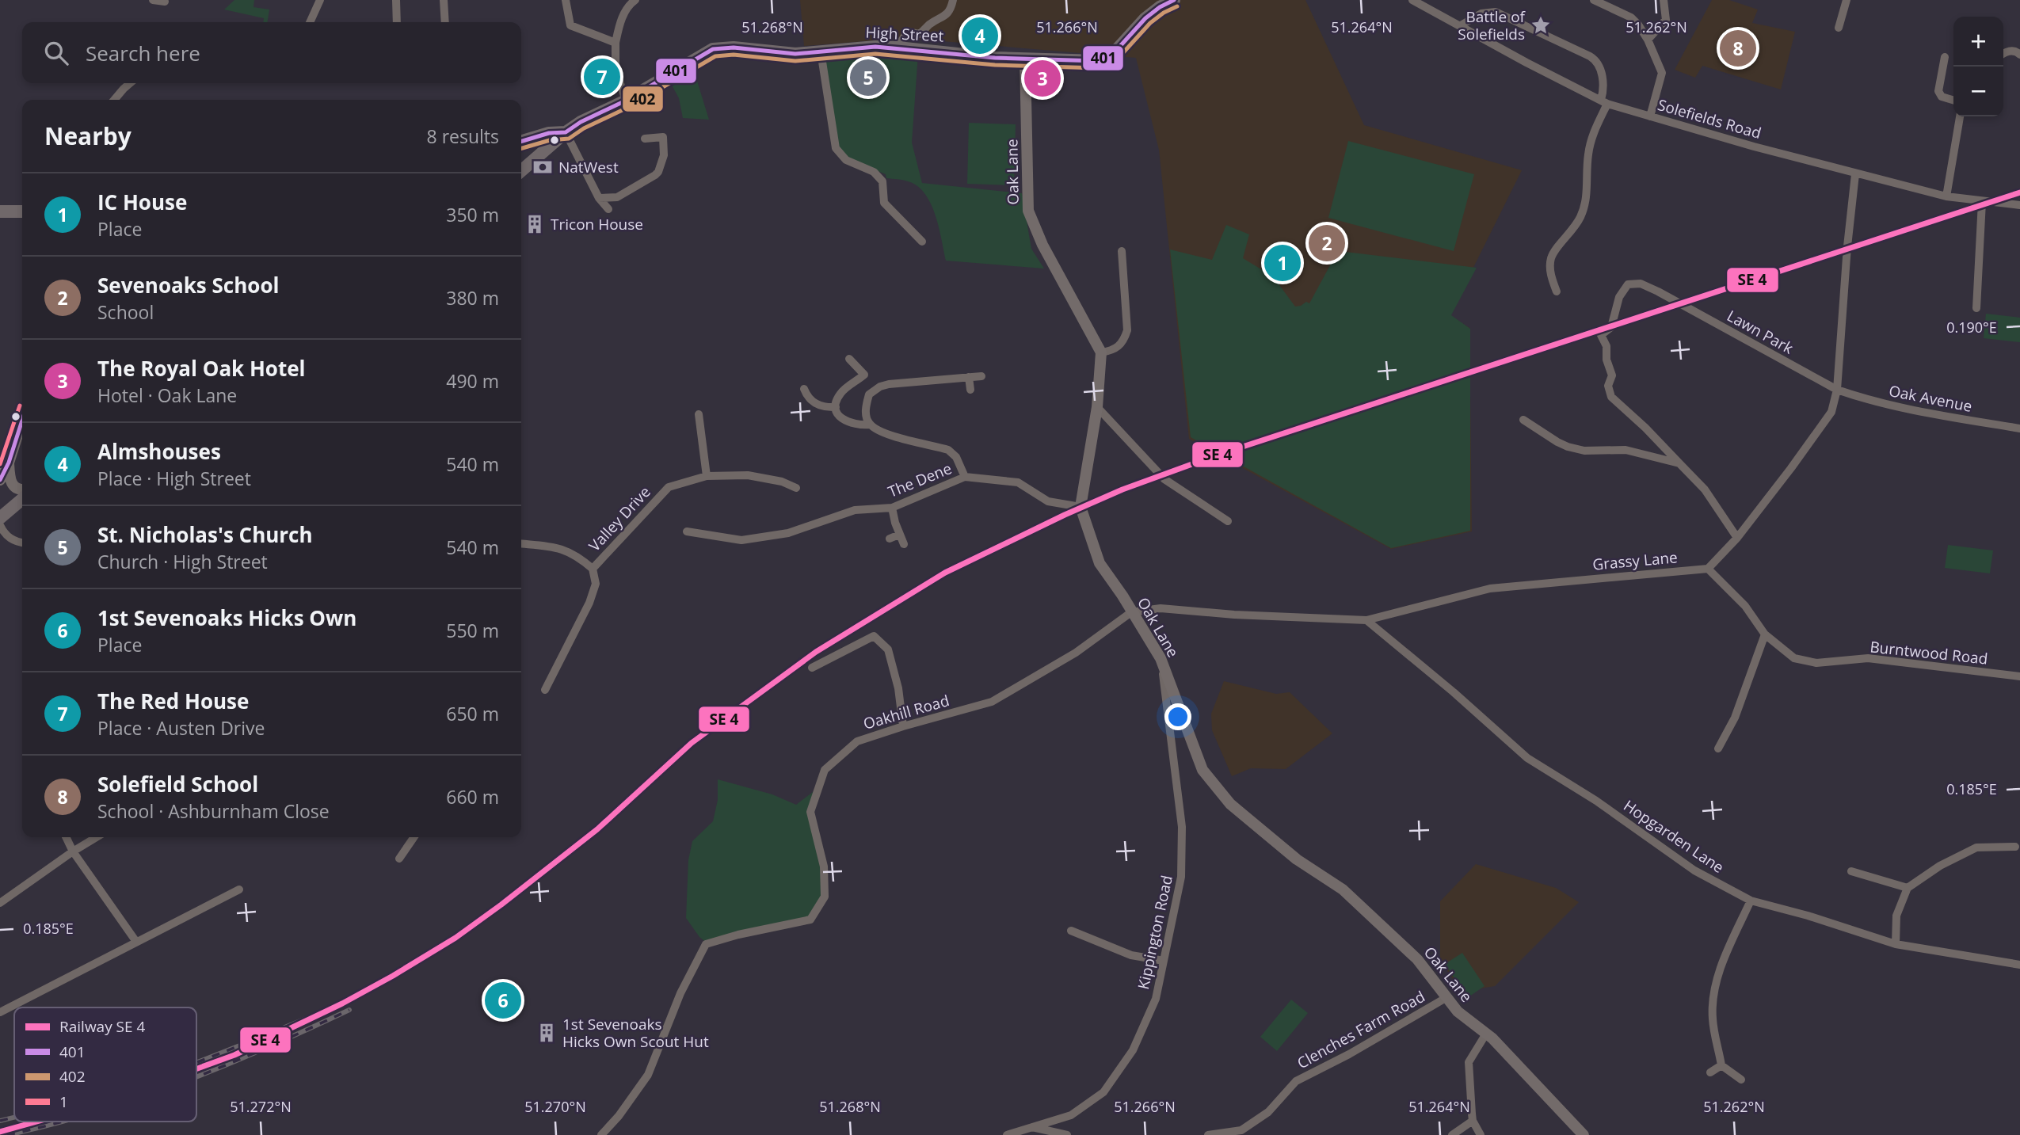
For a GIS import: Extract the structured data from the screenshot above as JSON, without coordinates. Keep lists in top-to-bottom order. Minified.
{"streets":{"main road":["High Street"],"street":["Solefields Road","Oak Lane","Lawn Park","Oak Avenue","The Dene","Valley Drive","Grassy Lane","Burntwood Road","Oakhill Road","Hopgarden Lane","Kippington Road","Clenches Farm Road"]},"crossings":[["High Street","Oak Lane"],["Oak Lane","The Dene"],["Oak Lane","Grassy Lane"],["Oak Lane","Oakhill Road"],["Oak Lane","Kippington Road"],["Oak Lane","Clenches Farm Road"],["Lawn Park","Oak Avenue"],["Grassy Lane","Burntwood Road"],["Grassy Lane","Oakhill Road"],["Grassy Lane","Hopgarden Lane"]],"places":{"place":["Battle of Solefields"],"bank":["NatWest"],"building":["Tricon House","1st Sevenoaks Hicks Own Scout Hut"]},"lines":["transit line 401","transit line 402","transit line 1"],"legend":["Railway SE 4","401","402","1"],"page":{"pins":["4","8","7","5","3","2","1","6"],"map_buttons":["+","−"],"search":"Search here","heading":["Nearby","8 results"],"list":[{"mark":"1","name":"IC House","note":"Place","value":"350 m"},{"mark":"2","name":"Sevenoaks School","note":"School","value":"380 m"},{"mark":"3","name":"The Royal Oak Hotel","note":"Hotel · Oak Lane","value":"490 m"},{"mark":"4","name":"Almshouses","note":"Place · High Street","value":"540 m"},{"mark":"5","name":"St. Nicholas's Church","note":"Church · High Street","value":"540 m"},{"mark":"6","name":"1st Sevenoaks Hicks Own","note":"Place","value":"550 m"},{"mark":"7","name":"The Red House","note":"Place · Austen Drive","value":"650 m"},{"mark":"8","name":"Solefield School","note":"School · Ashburnham Close","value":"660 m"}]},"coordinates":["51.268°N","51.266°N","51.264°N","51.262°N","0.190°E","0.185°E","51.272°N","51.270°N"]}
